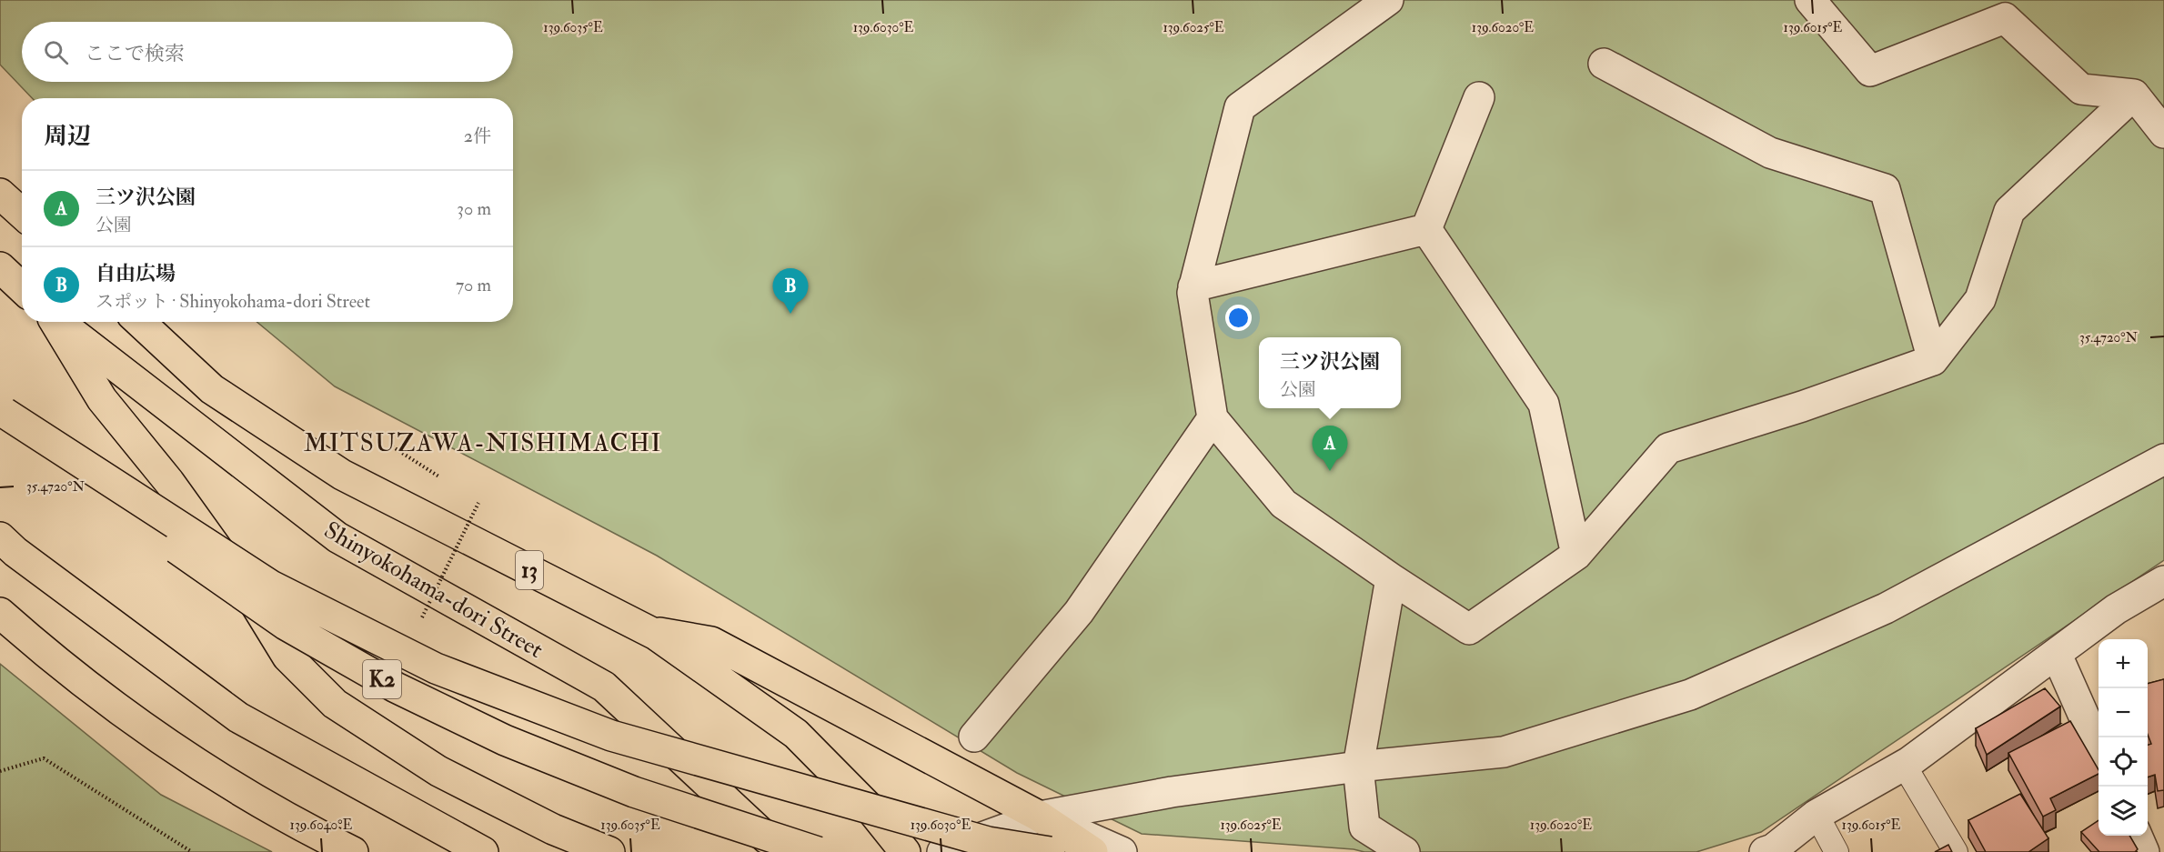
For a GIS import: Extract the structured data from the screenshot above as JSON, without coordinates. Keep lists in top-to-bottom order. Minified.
{"streets":{"main road":["13","Shinyokohama-dori Street","K2"]},"districts":["MITSUZAWA-NISHIMACHI"],"page":{"search":"ここで検索","heading":["周辺","2件"],"list":[{"mark":"A","name":"三ツ沢公園","note":"公園","value":"30 m"},{"mark":"B","name":"自由広場","note":"スポット · Shinyokohama-dori Street","value":"70 m"}],"pins":["B","A"],"popup":["三ツ沢公園","公園"],"map_buttons":["+","−"]},"coordinates":["139.6020°E","139.6035°E","139.6030°E","139.6025°E","139.6015°E","35.4720°N","139.6040°E"]}
